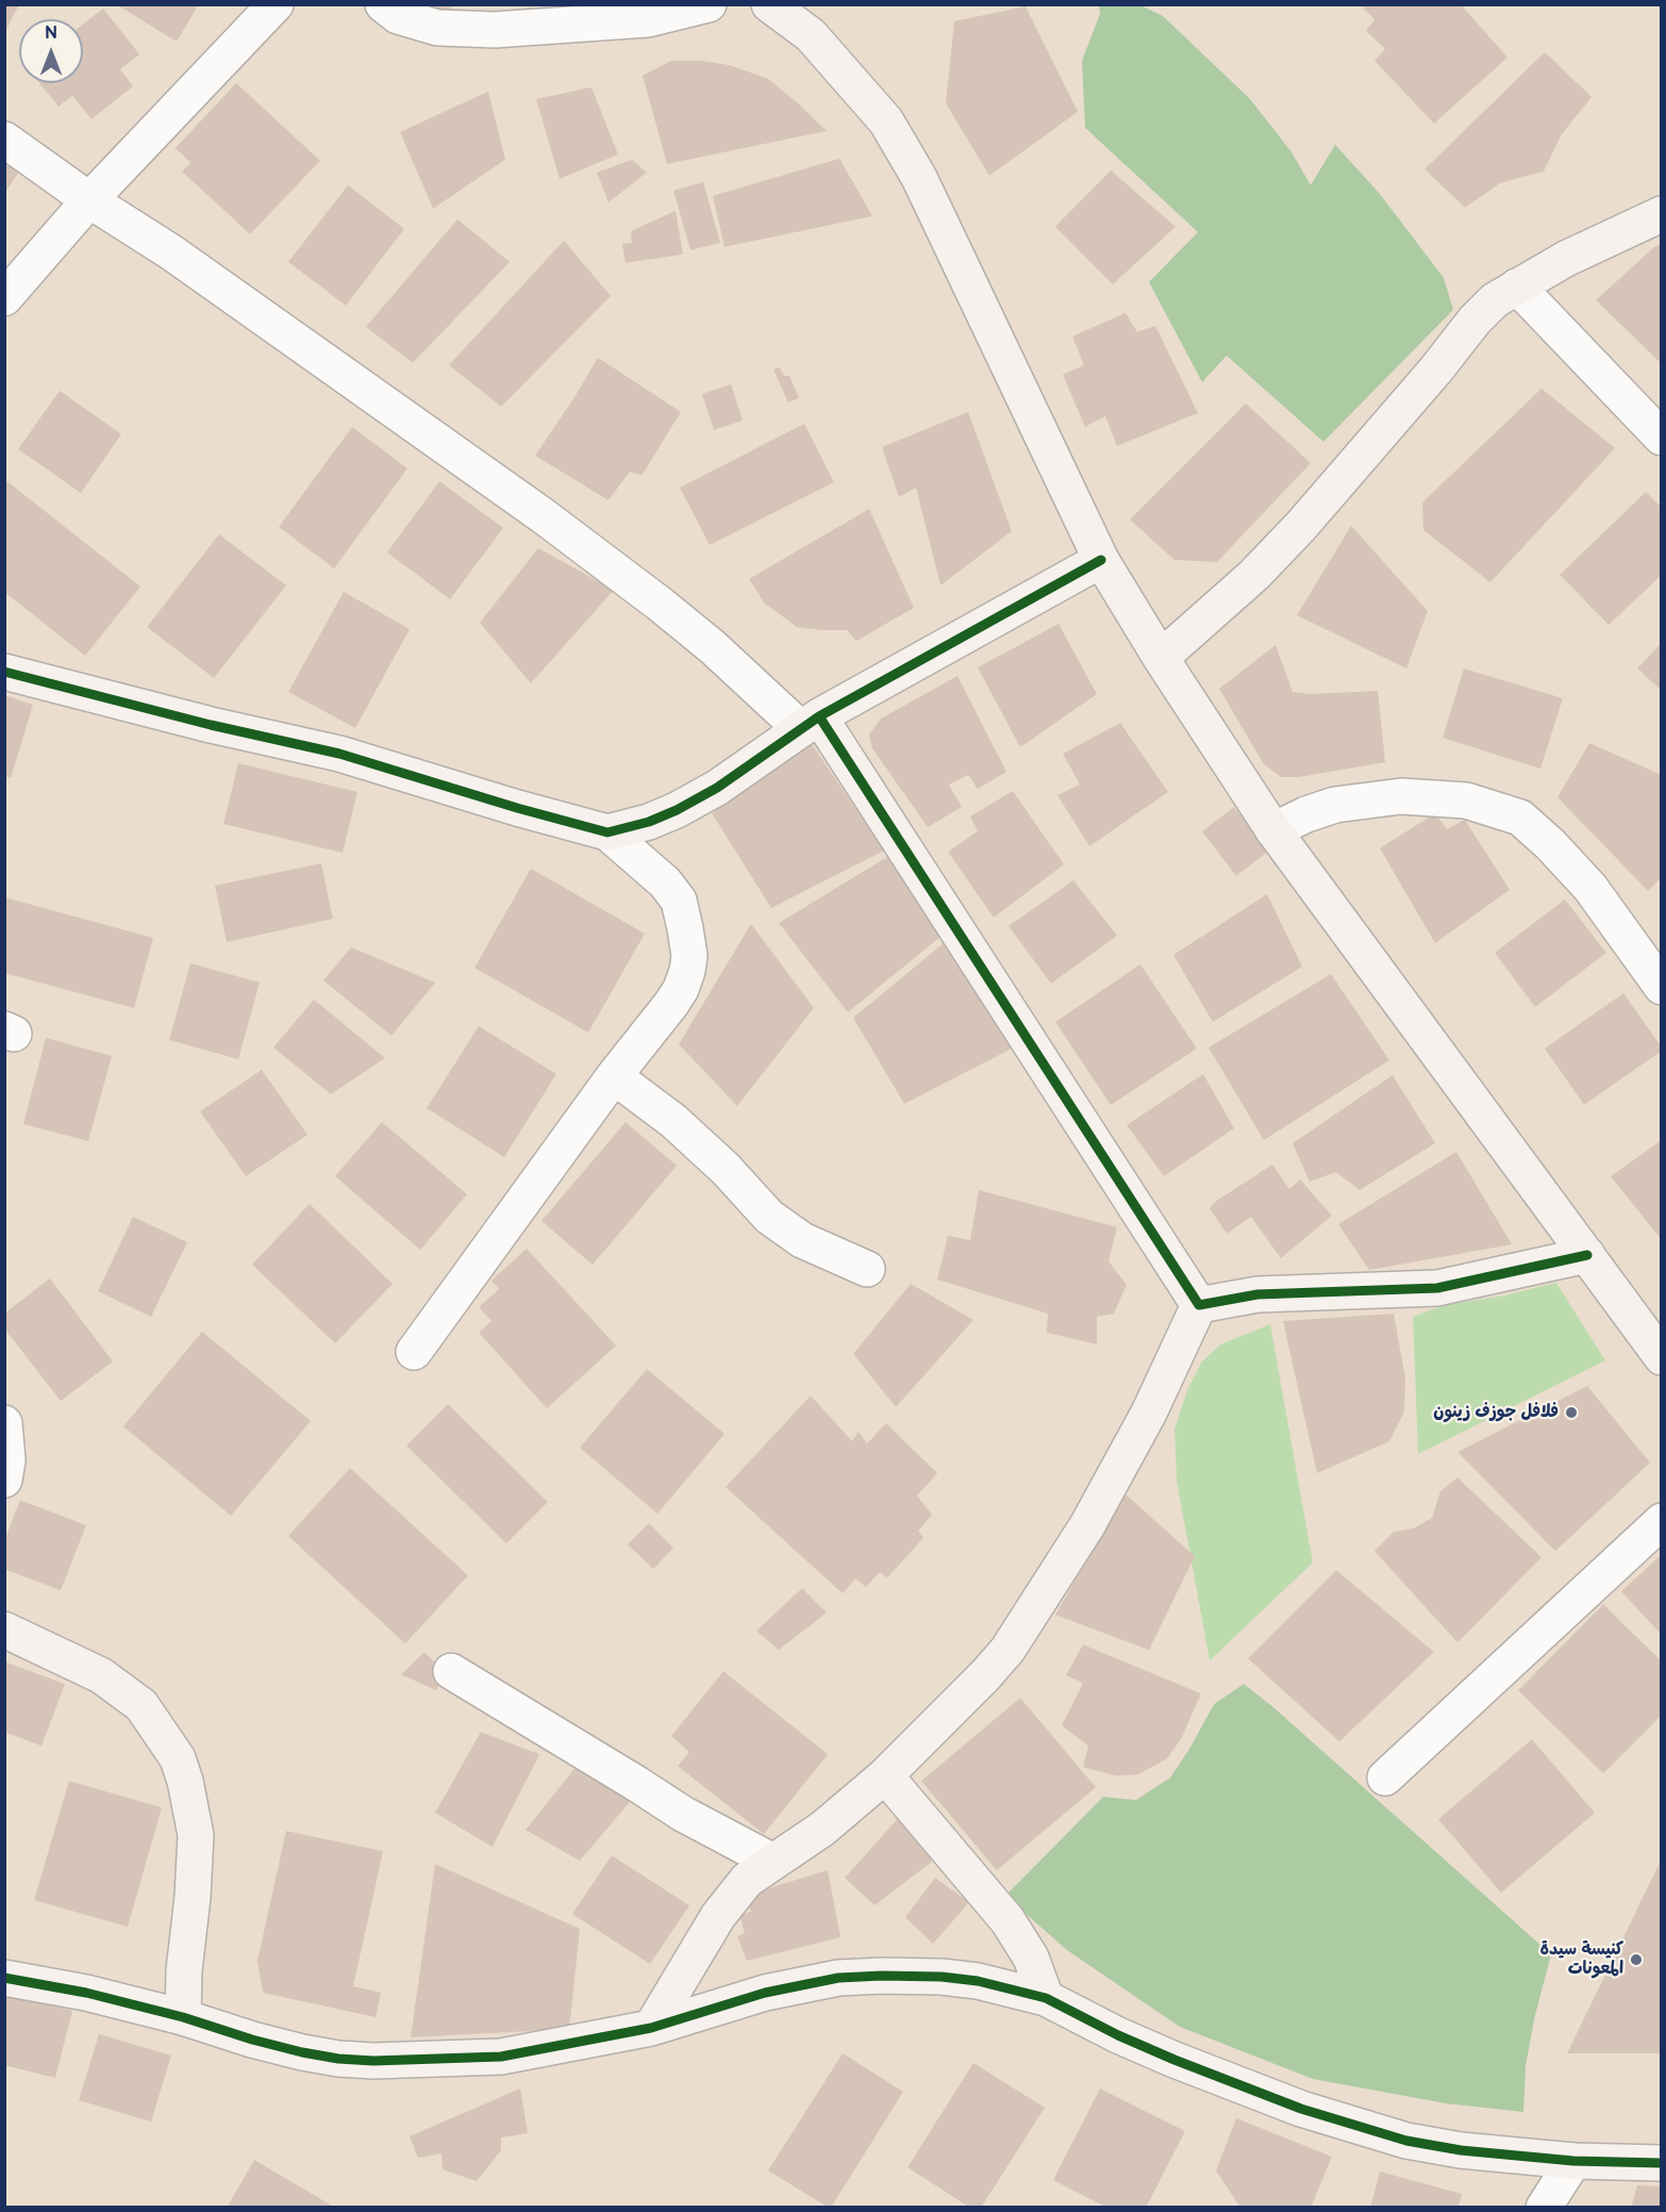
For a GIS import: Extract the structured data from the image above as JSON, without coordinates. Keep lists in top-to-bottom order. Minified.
{"places":["فلافل جوزف زينون","كنيسة سيدة المعونات"],"north":"top"}
